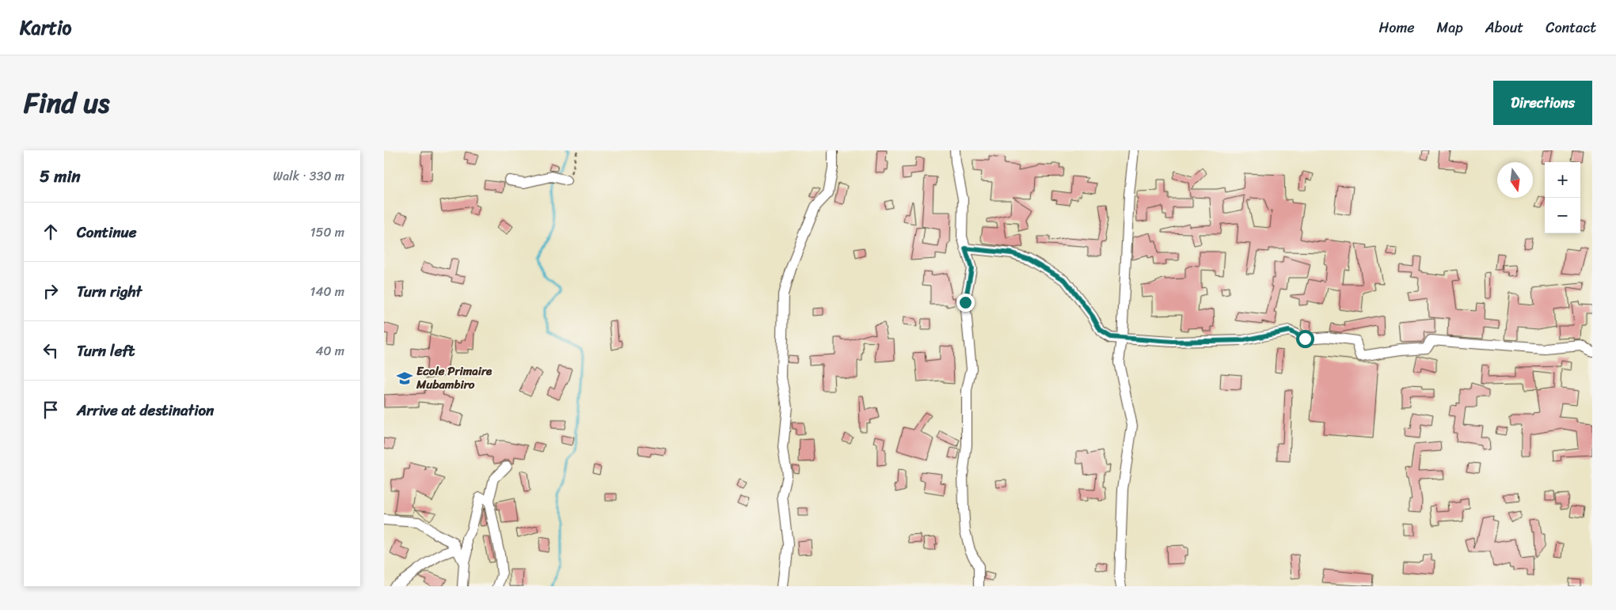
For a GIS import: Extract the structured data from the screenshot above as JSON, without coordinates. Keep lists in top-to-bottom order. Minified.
{"places":{"school or university":["Ecole Primaire Mubambiro"]},"north":"bottom","page":{"header":"Kartio","nav":["Home","Map","About","Contact"],"title":"Find us","buttons":"Directions","heading":["5 min","Walk · 330 m"],"map_buttons":["+","−"],"list":[["Continue","150 m"],["Turn right","140 m"],["Turn left","40 m"],"Arrive at destination"]}}
